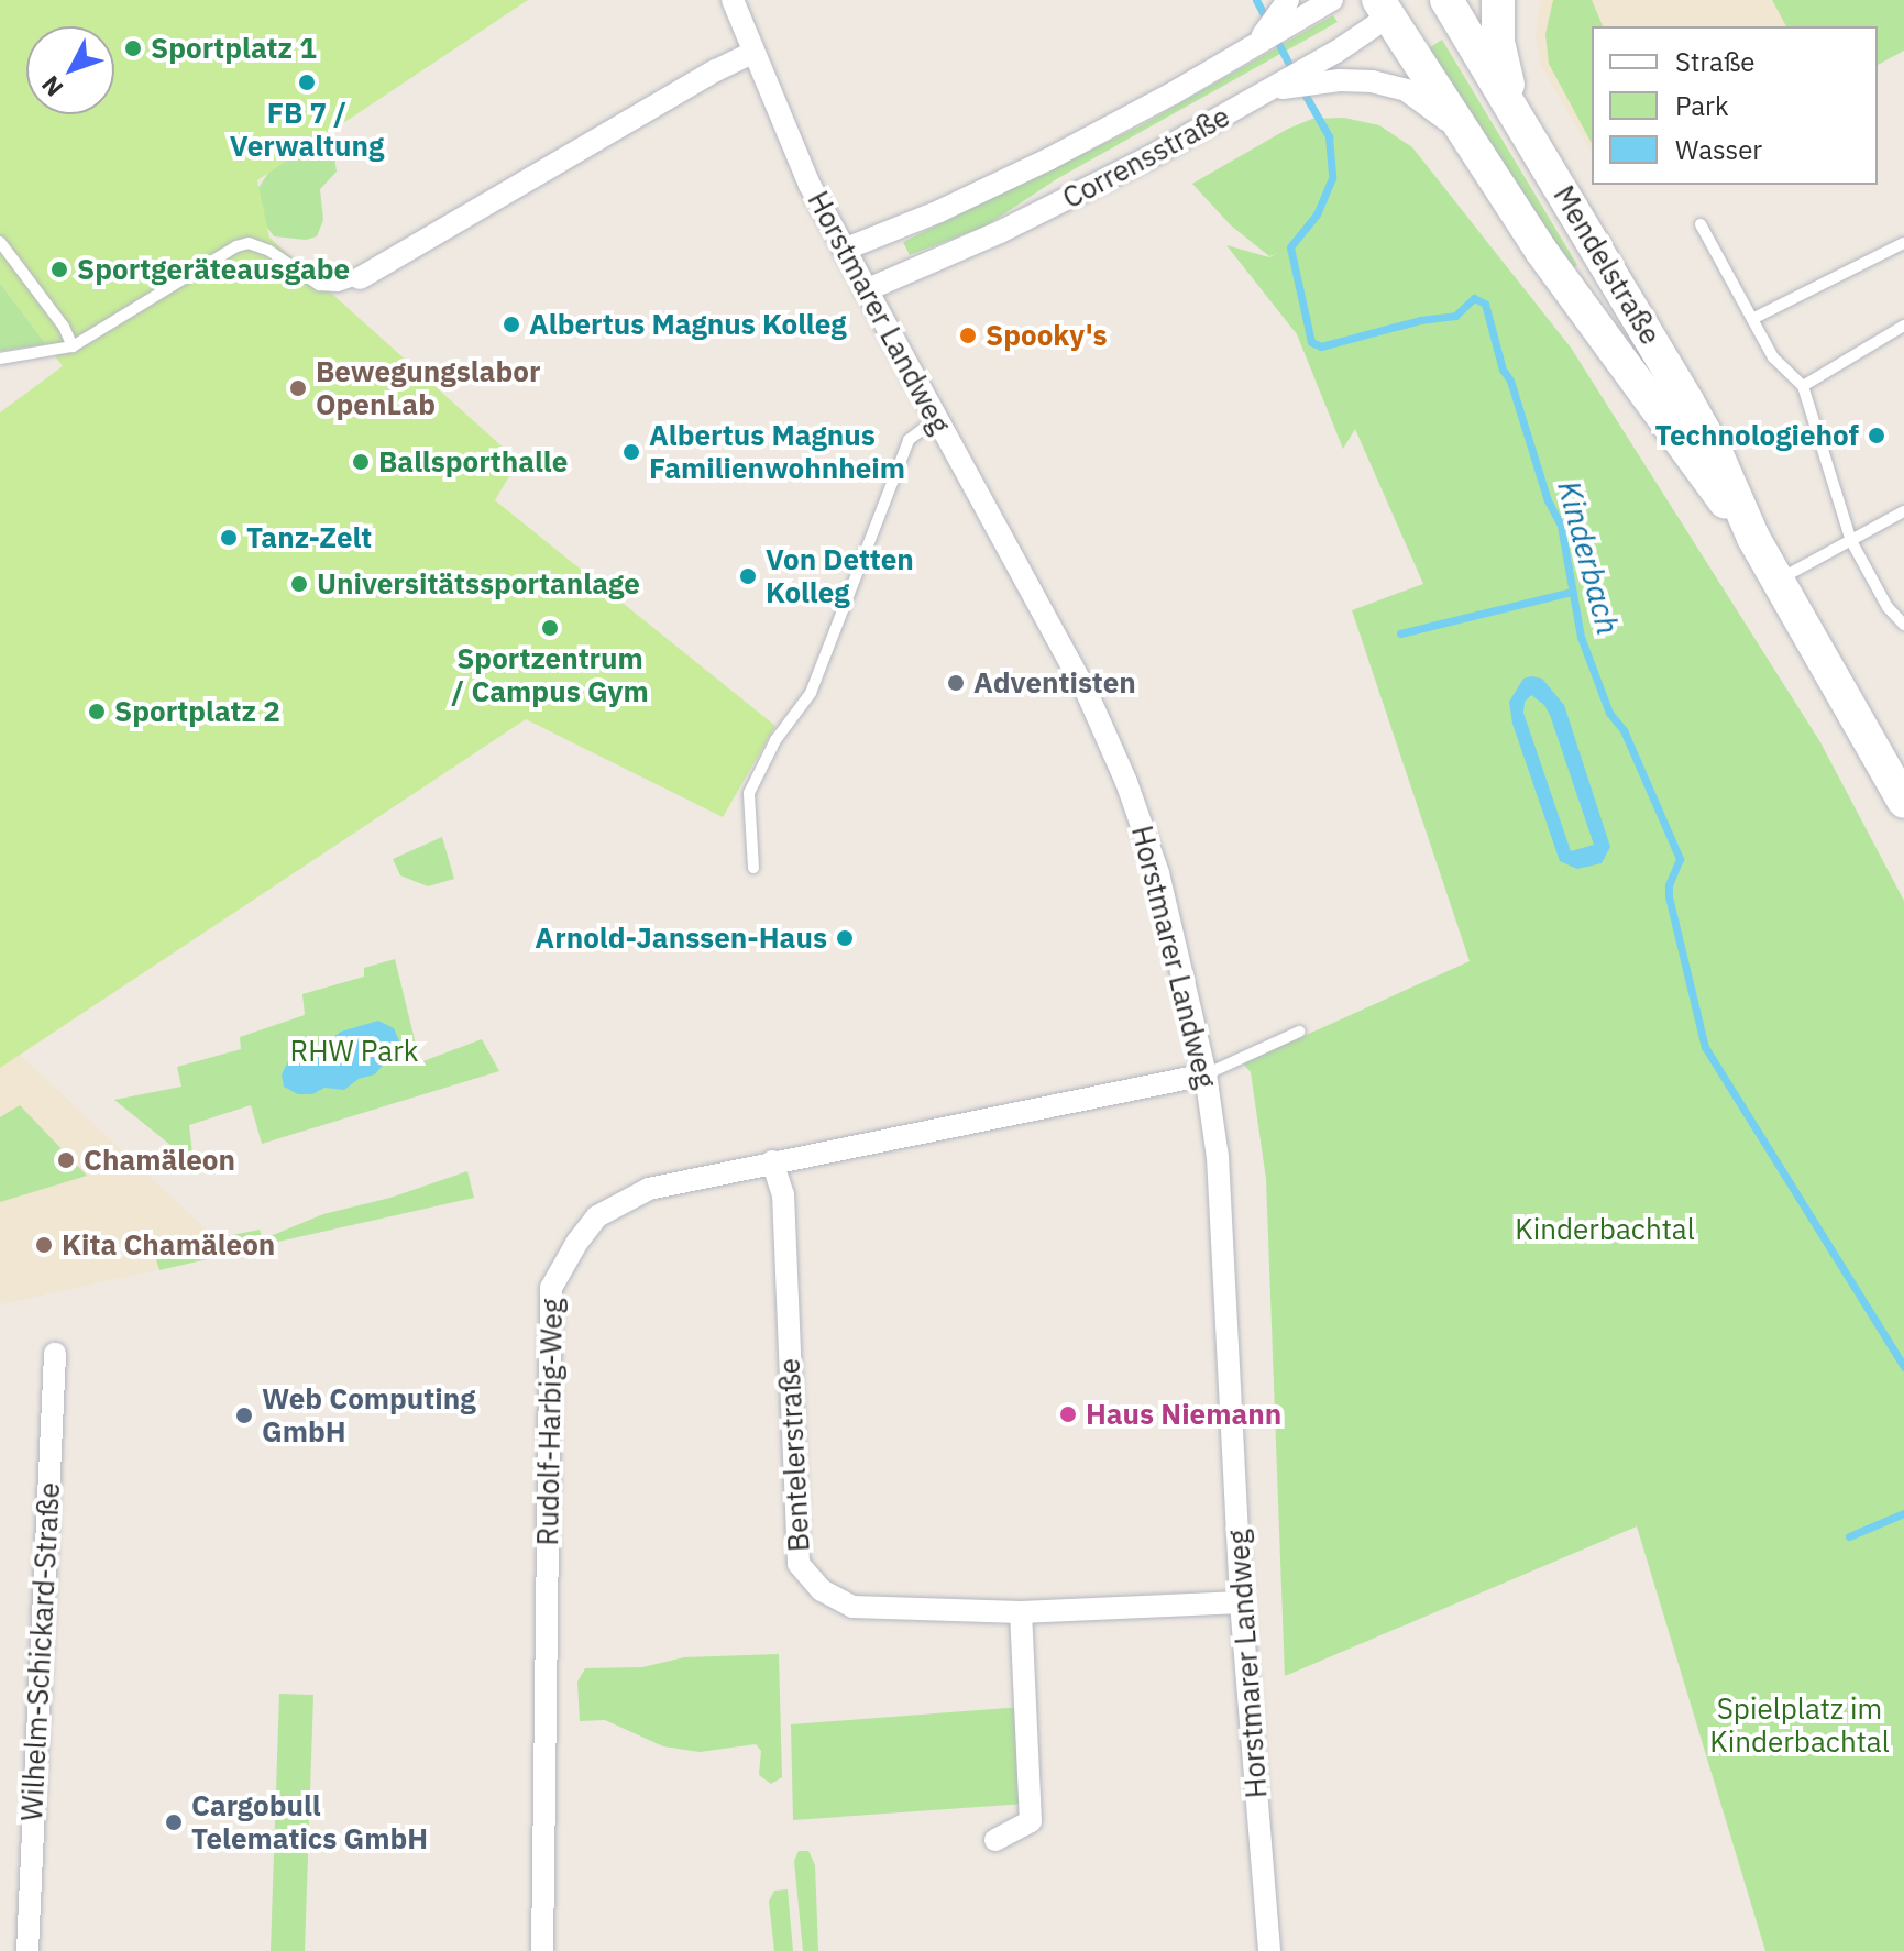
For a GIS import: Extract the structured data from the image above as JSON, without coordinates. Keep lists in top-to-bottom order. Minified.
{"streets":{"main road":["Mendelstraße"],"street":["Corrensstraße","Horstmarer Landweg","Rudolf-Harbig-Weg","Bentelerstraße","Wilhelm-Schickard-Straße"]},"crossings":[["Corrensstraße","Mendelstraße"],["Corrensstraße","Horstmarer Landweg"],["Horstmarer Landweg","Rudolf-Harbig-Weg"],["Horstmarer Landweg","Bentelerstraße"],["Rudolf-Harbig-Weg","Bentelerstraße"]],"water":["Kinderbach"],"parks":["RHW Park","Kinderbachtal","Spielplatz im Kinderbachtal"],"places":["Sportplatz 1","FB 7 / Verwaltung","Sportgeräteausgabe","Albertus Magnus Kolleg","Spooky's","Bewegungslabor OpenLab","Technologiehof","Albertus Magnus Familienwohnheim","Ballsporthalle","Tanz-Zelt","Von Detten Kolleg","Universitätssportanlage","Sportzentrum / Campus Gym","Adventisten","Sportplatz 2","Arnold-Janssen-Haus","Chamäleon","Kita Chamäleon","Haus Niemann","Web Computing GmbH","Cargobull Telematics GmbH"],"legend":["Straße","Park","Wasser"],"north":"bottom left"}
